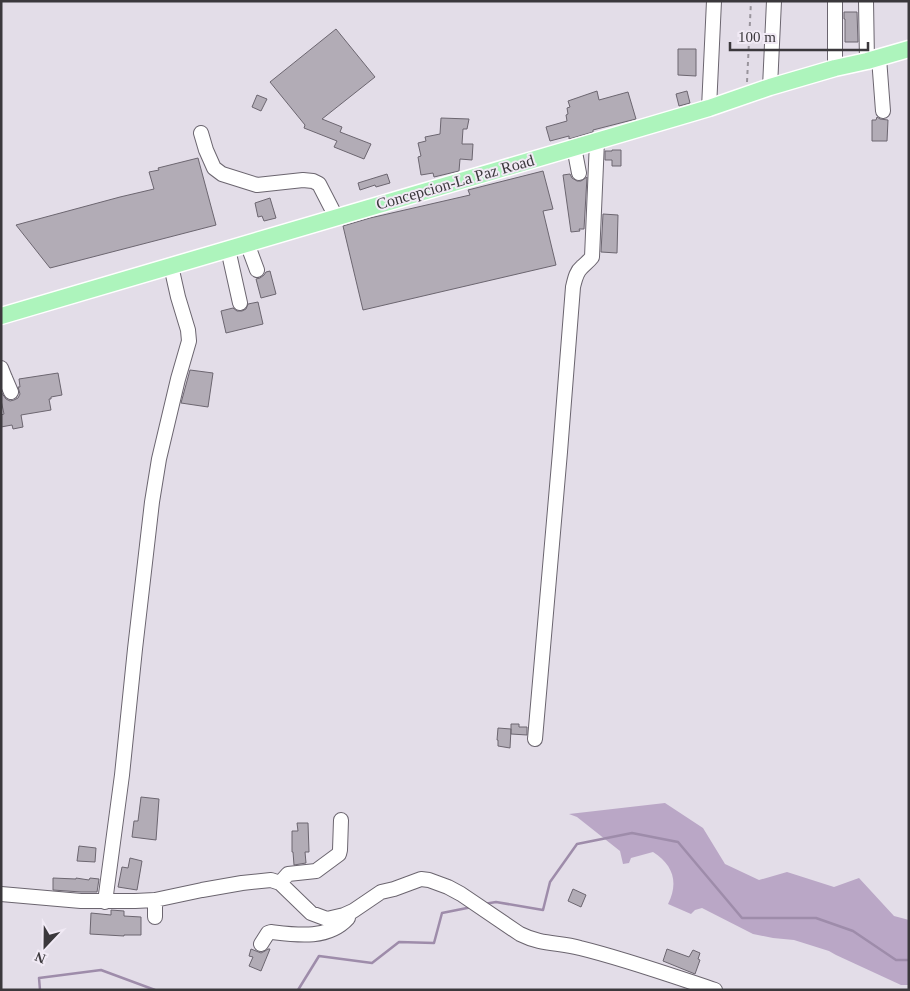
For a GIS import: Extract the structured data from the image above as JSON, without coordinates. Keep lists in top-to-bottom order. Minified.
{"streets":{"main road":["Concepcion-La Paz Road"]},"scale_bar":"100 m","north":"bottom"}
